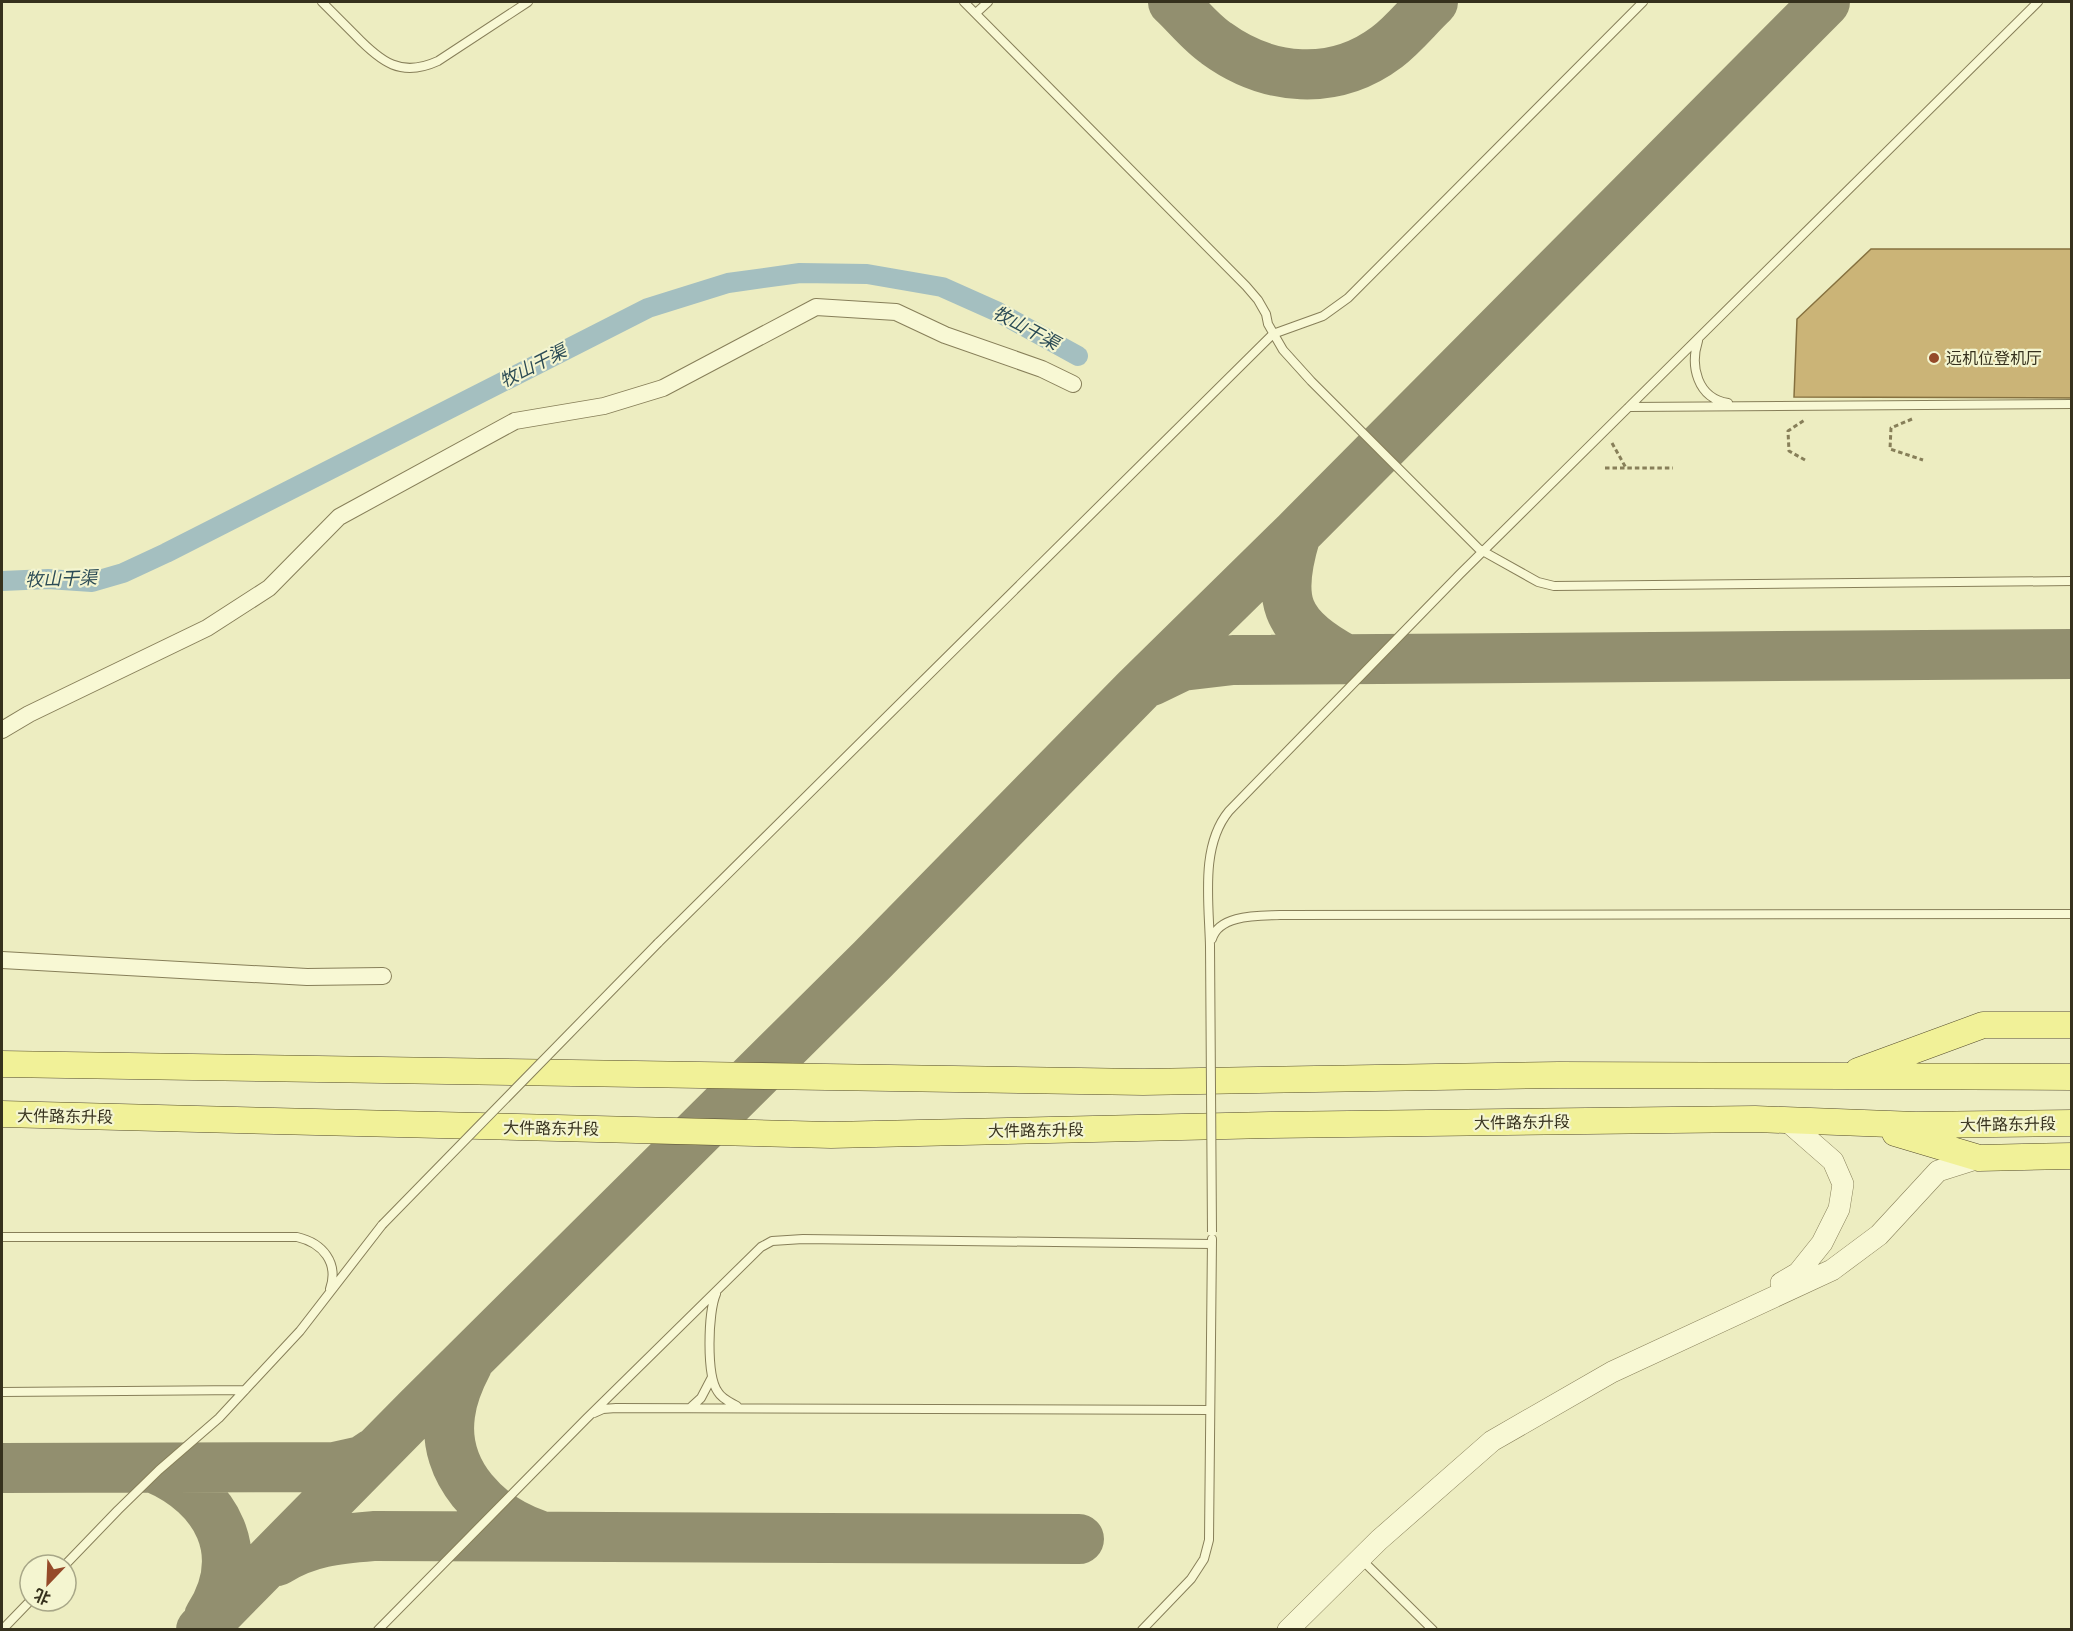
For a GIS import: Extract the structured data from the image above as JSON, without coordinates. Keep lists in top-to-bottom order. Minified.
{"streets":{"main road":["大件路东升段"]},"water":["牧山干渠"],"places":["远机位登机厅"],"north":"bottom left"}
